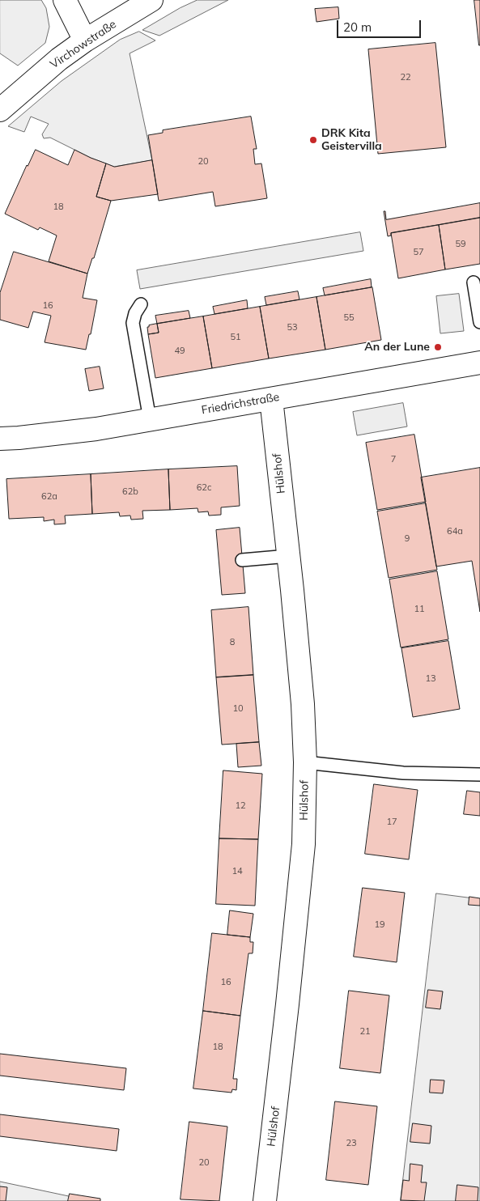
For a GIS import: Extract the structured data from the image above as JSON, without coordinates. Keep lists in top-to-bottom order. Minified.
{"streets":{"street":["Virchowstraße","Friedrichstraße","Hülshof"]},"crossings":[["Friedrichstraße","Hülshof"]],"places":["DRK Kita Geistervilla","An der Lune"],"house_numbers":["22","20","18","59","57","16","55","53","51","49","7","62c","62b","62a","64a","9","11","8","13","10","12","17","14","19","16","21","18","23","20"],"scale_bar":"20 m"}
